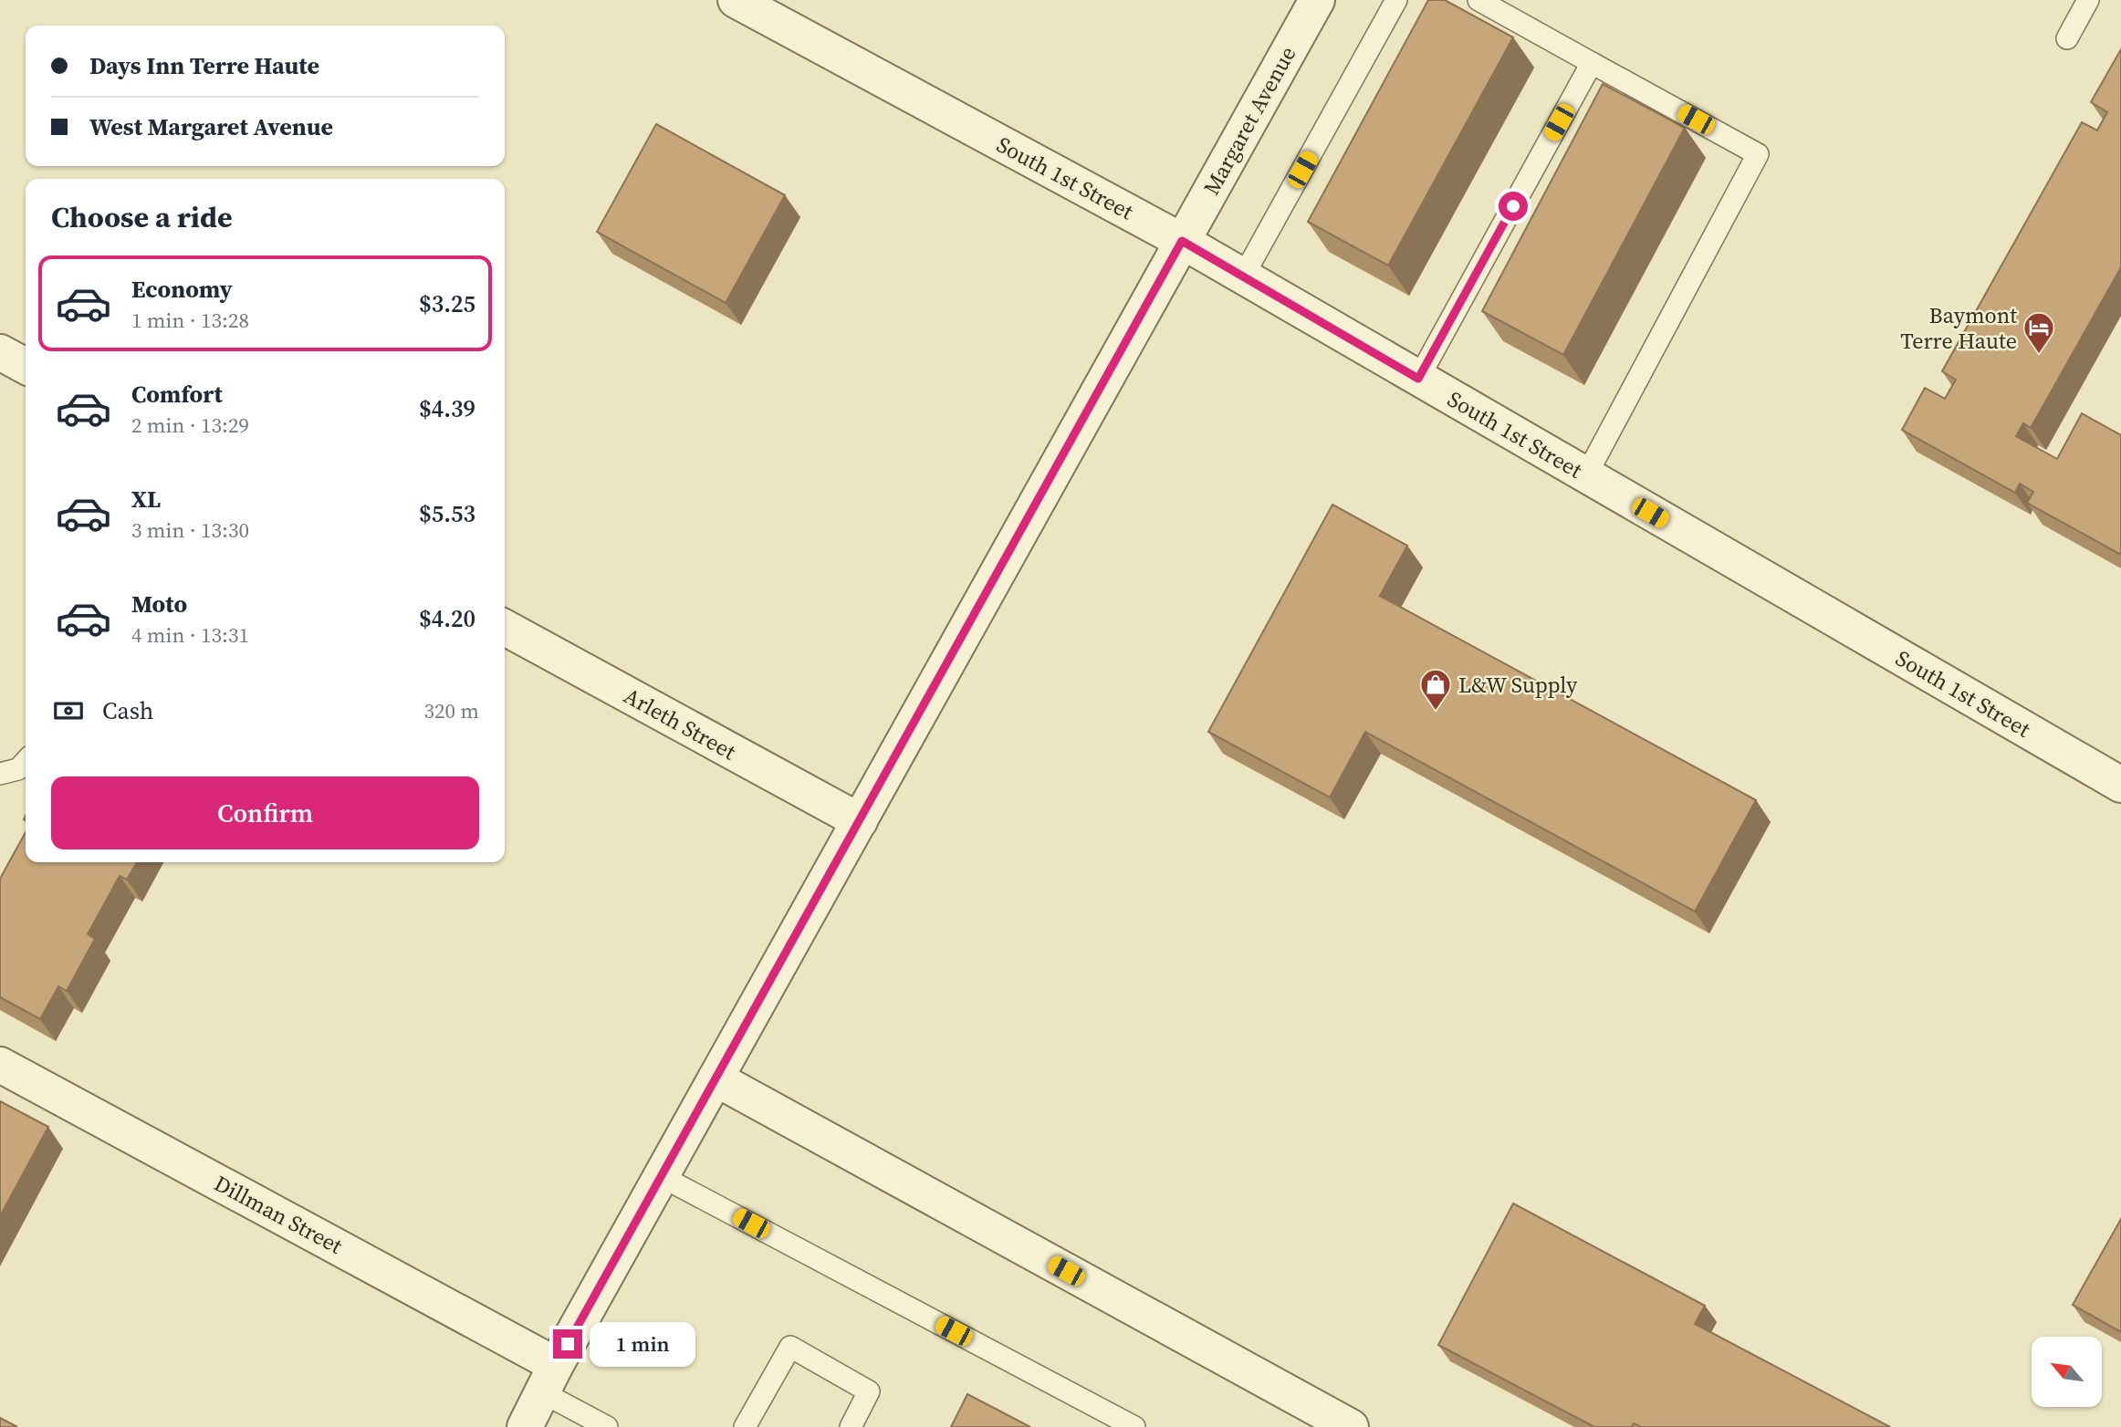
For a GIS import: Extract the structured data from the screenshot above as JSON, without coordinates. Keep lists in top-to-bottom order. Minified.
{"streets":{"street":["Margaret Avenue","South 1st Street","Arleth Street","Dillman Street"]},"crossings":[["Margaret Avenue","South 1st Street"],["Margaret Avenue","Arleth Street"],["Margaret Avenue","Dillman Street"]],"places":{"hotel":["Baymont Terre Haute"],"shop":["L&W Supply"]},"north":"top left","page":{"banner":["Days Inn Terre Haute","West Margaret Avenue"],"heading":"Choose a ride","list":[{"name":"Economy","note":"1 min · 13:28","value":"$3.25"},{"name":"Comfort","note":"2 min · 13:29","value":"$4.39"},{"name":"XL","note":"3 min · 13:30","value":"$5.53"},{"name":"Moto","note":"4 min · 13:31","value":"$4.20"}],"pay":["Cash","320 m"],"buttons":"Confirm","bubble":"1 min"}}
